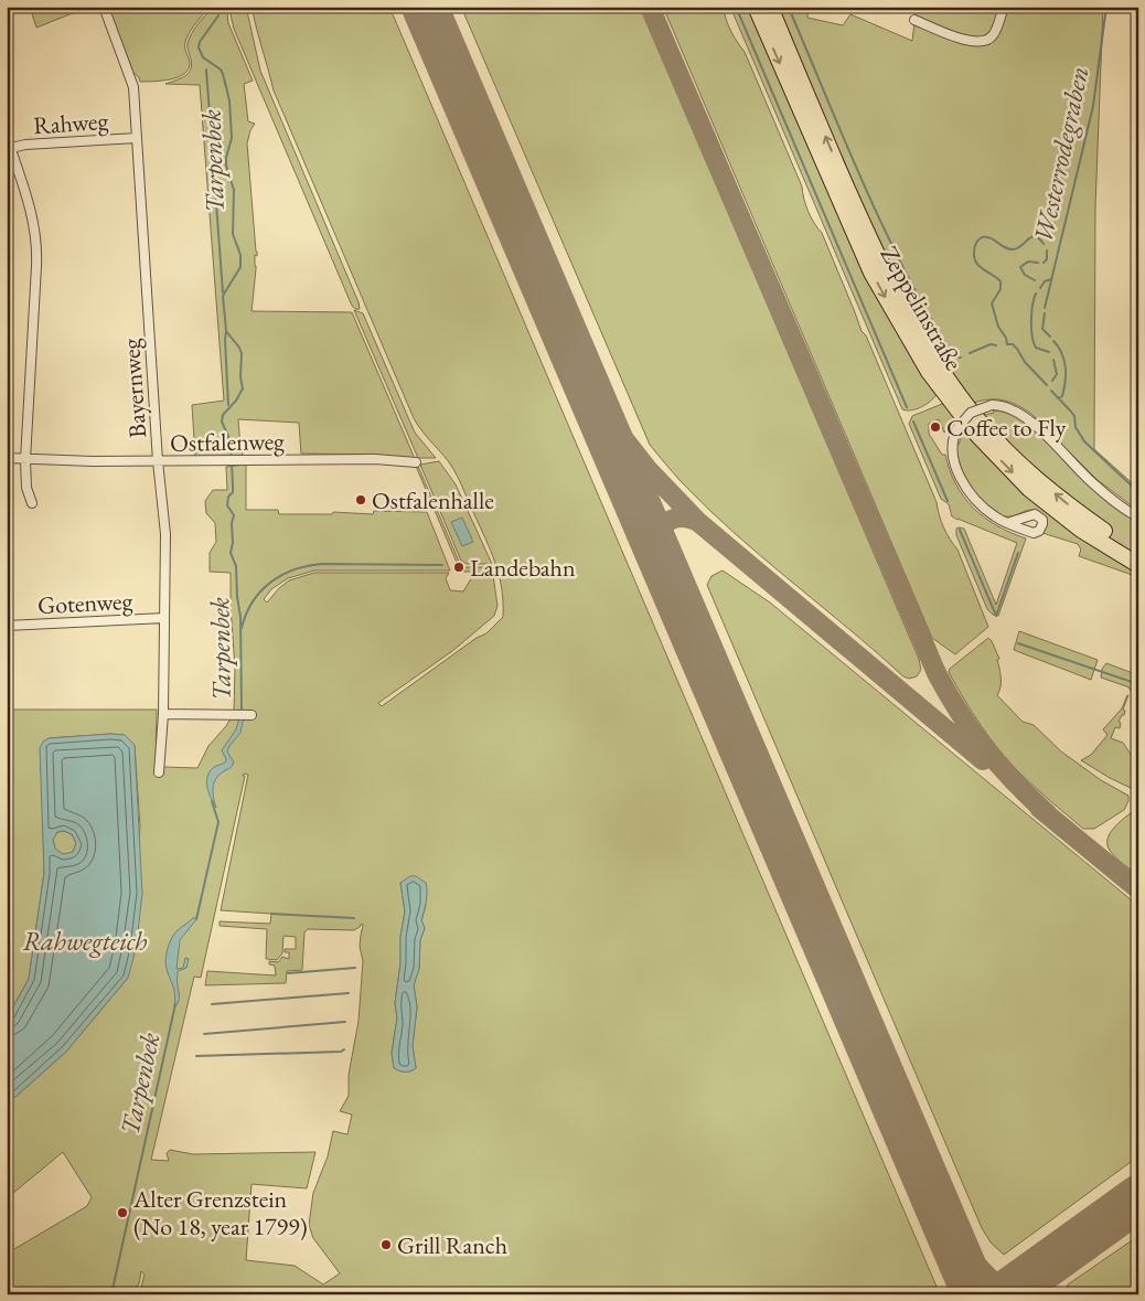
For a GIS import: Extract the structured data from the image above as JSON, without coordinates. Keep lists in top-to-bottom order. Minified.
{"streets":{"highway":["Zeppelinstraße"],"street":["Rahweg","Bayernweg","Ostfalenweg","Gotenweg"]},"crossings":[["Rahweg","Bayernweg"],["Bayernweg","Ostfalenweg"],["Bayernweg","Gotenweg"]],"water":["Westerrodegraben","Tarpenbek","Rahwegteich"],"places":["Coffee to Fly","Ostfalenhalle","Landebahn","Alter Grenzstein (No 18, year 1799)","Grill Ranch"]}
